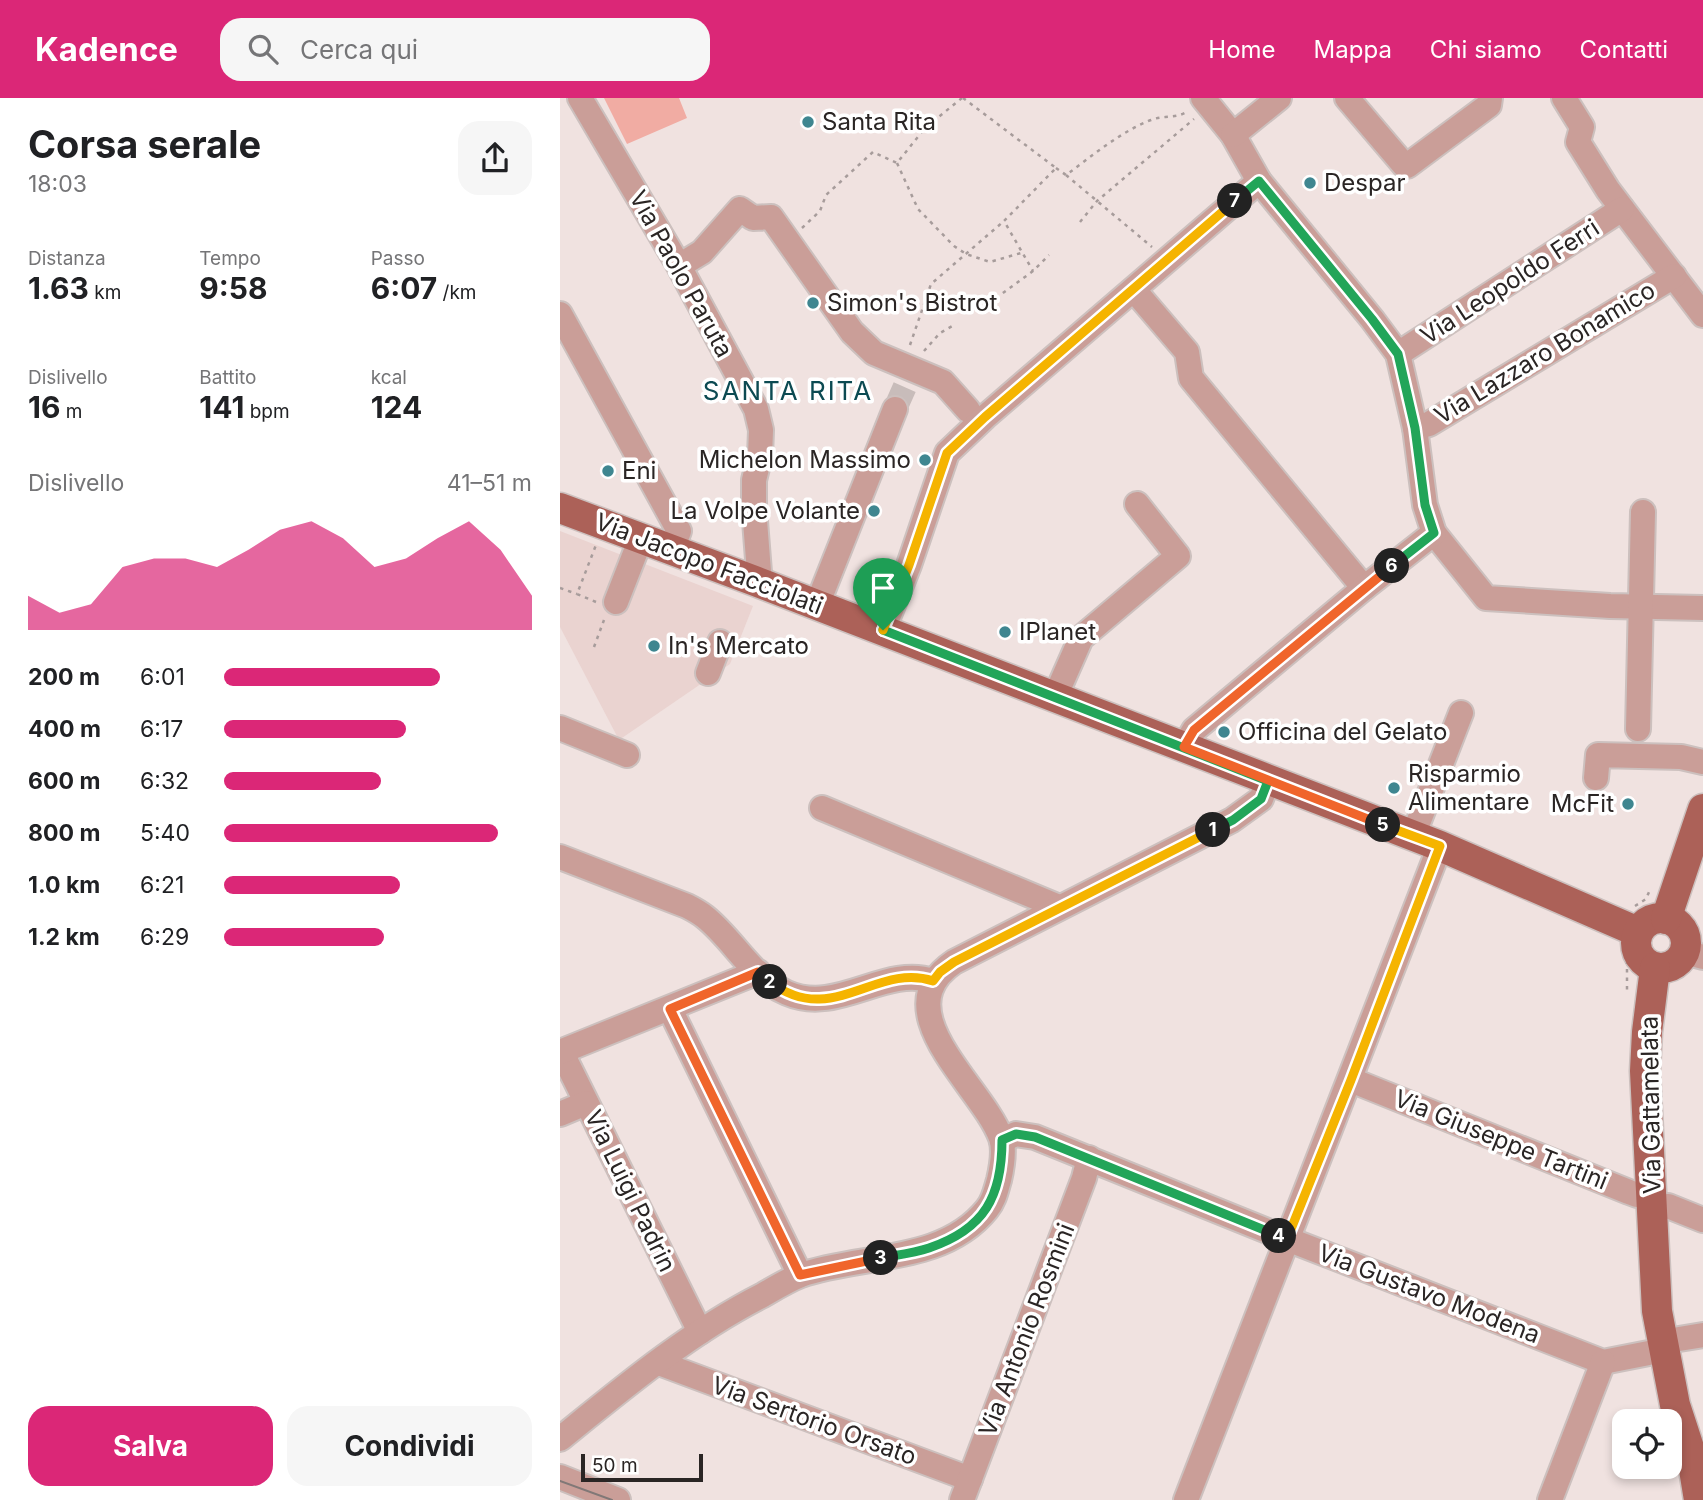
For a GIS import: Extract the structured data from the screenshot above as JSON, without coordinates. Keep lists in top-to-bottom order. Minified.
{"streets":{"main road":["Via Jacopo Facciolati","Via Gattamelata"],"street":["Via Paolo Paruta","Via Leopoldo Ferri","Via Lazzaro Bonamico","Via Giuseppe Tartini","Via Luigi Padrin","Via Gustavo Modena","Via Antonio Rosmini","Via Sertorio Orsato"]},"crossings":[["Via Paolo Paruta","Via Jacopo Facciolati"],["Via Gattamelata","Via Giuseppe Tartini"],["Via Gustavo Modena","Via Antonio Rosmini"],["Via Antonio Rosmini","Via Sertorio Orsato"]],"districts":["SANTA RITA"],"places":["Santa Rita","Despar","Simon's Bistrot","Michelon Massimo","Eni","La Volpe Volante","IPlanet","In's Mercato","Officina del Gelato","Risparmio Alimentare","McFit"],"scale_bar":"50 m","page":{"header":"Kadence","search":"Cerca qui","nav":["Home","Mappa","Chi siamo","Contatti"],"heading":["Corsa serale","18:03"],"pins":["7","6","5","1","2","4","3"],"stats":[["Distanza","1.63 km"],["Tempo","9:58"],["Passo","6:07 /km"],["Dislivello","16 m"],["Battito","141 bpm"],["kcal","124"]],"chart":["Dislivello","41–51 m"],"list":[{"name":"200 m","note":"6:01"},{"name":"400 m","note":"6:17"},{"name":"600 m","note":"6:32"},{"name":"800 m","note":"5:40"},{"name":"1.0 km","note":"6:21"},{"name":"1.2 km","note":"6:29"}],"buttons":["Salva","Condividi"],"scale":"50 m"}}
